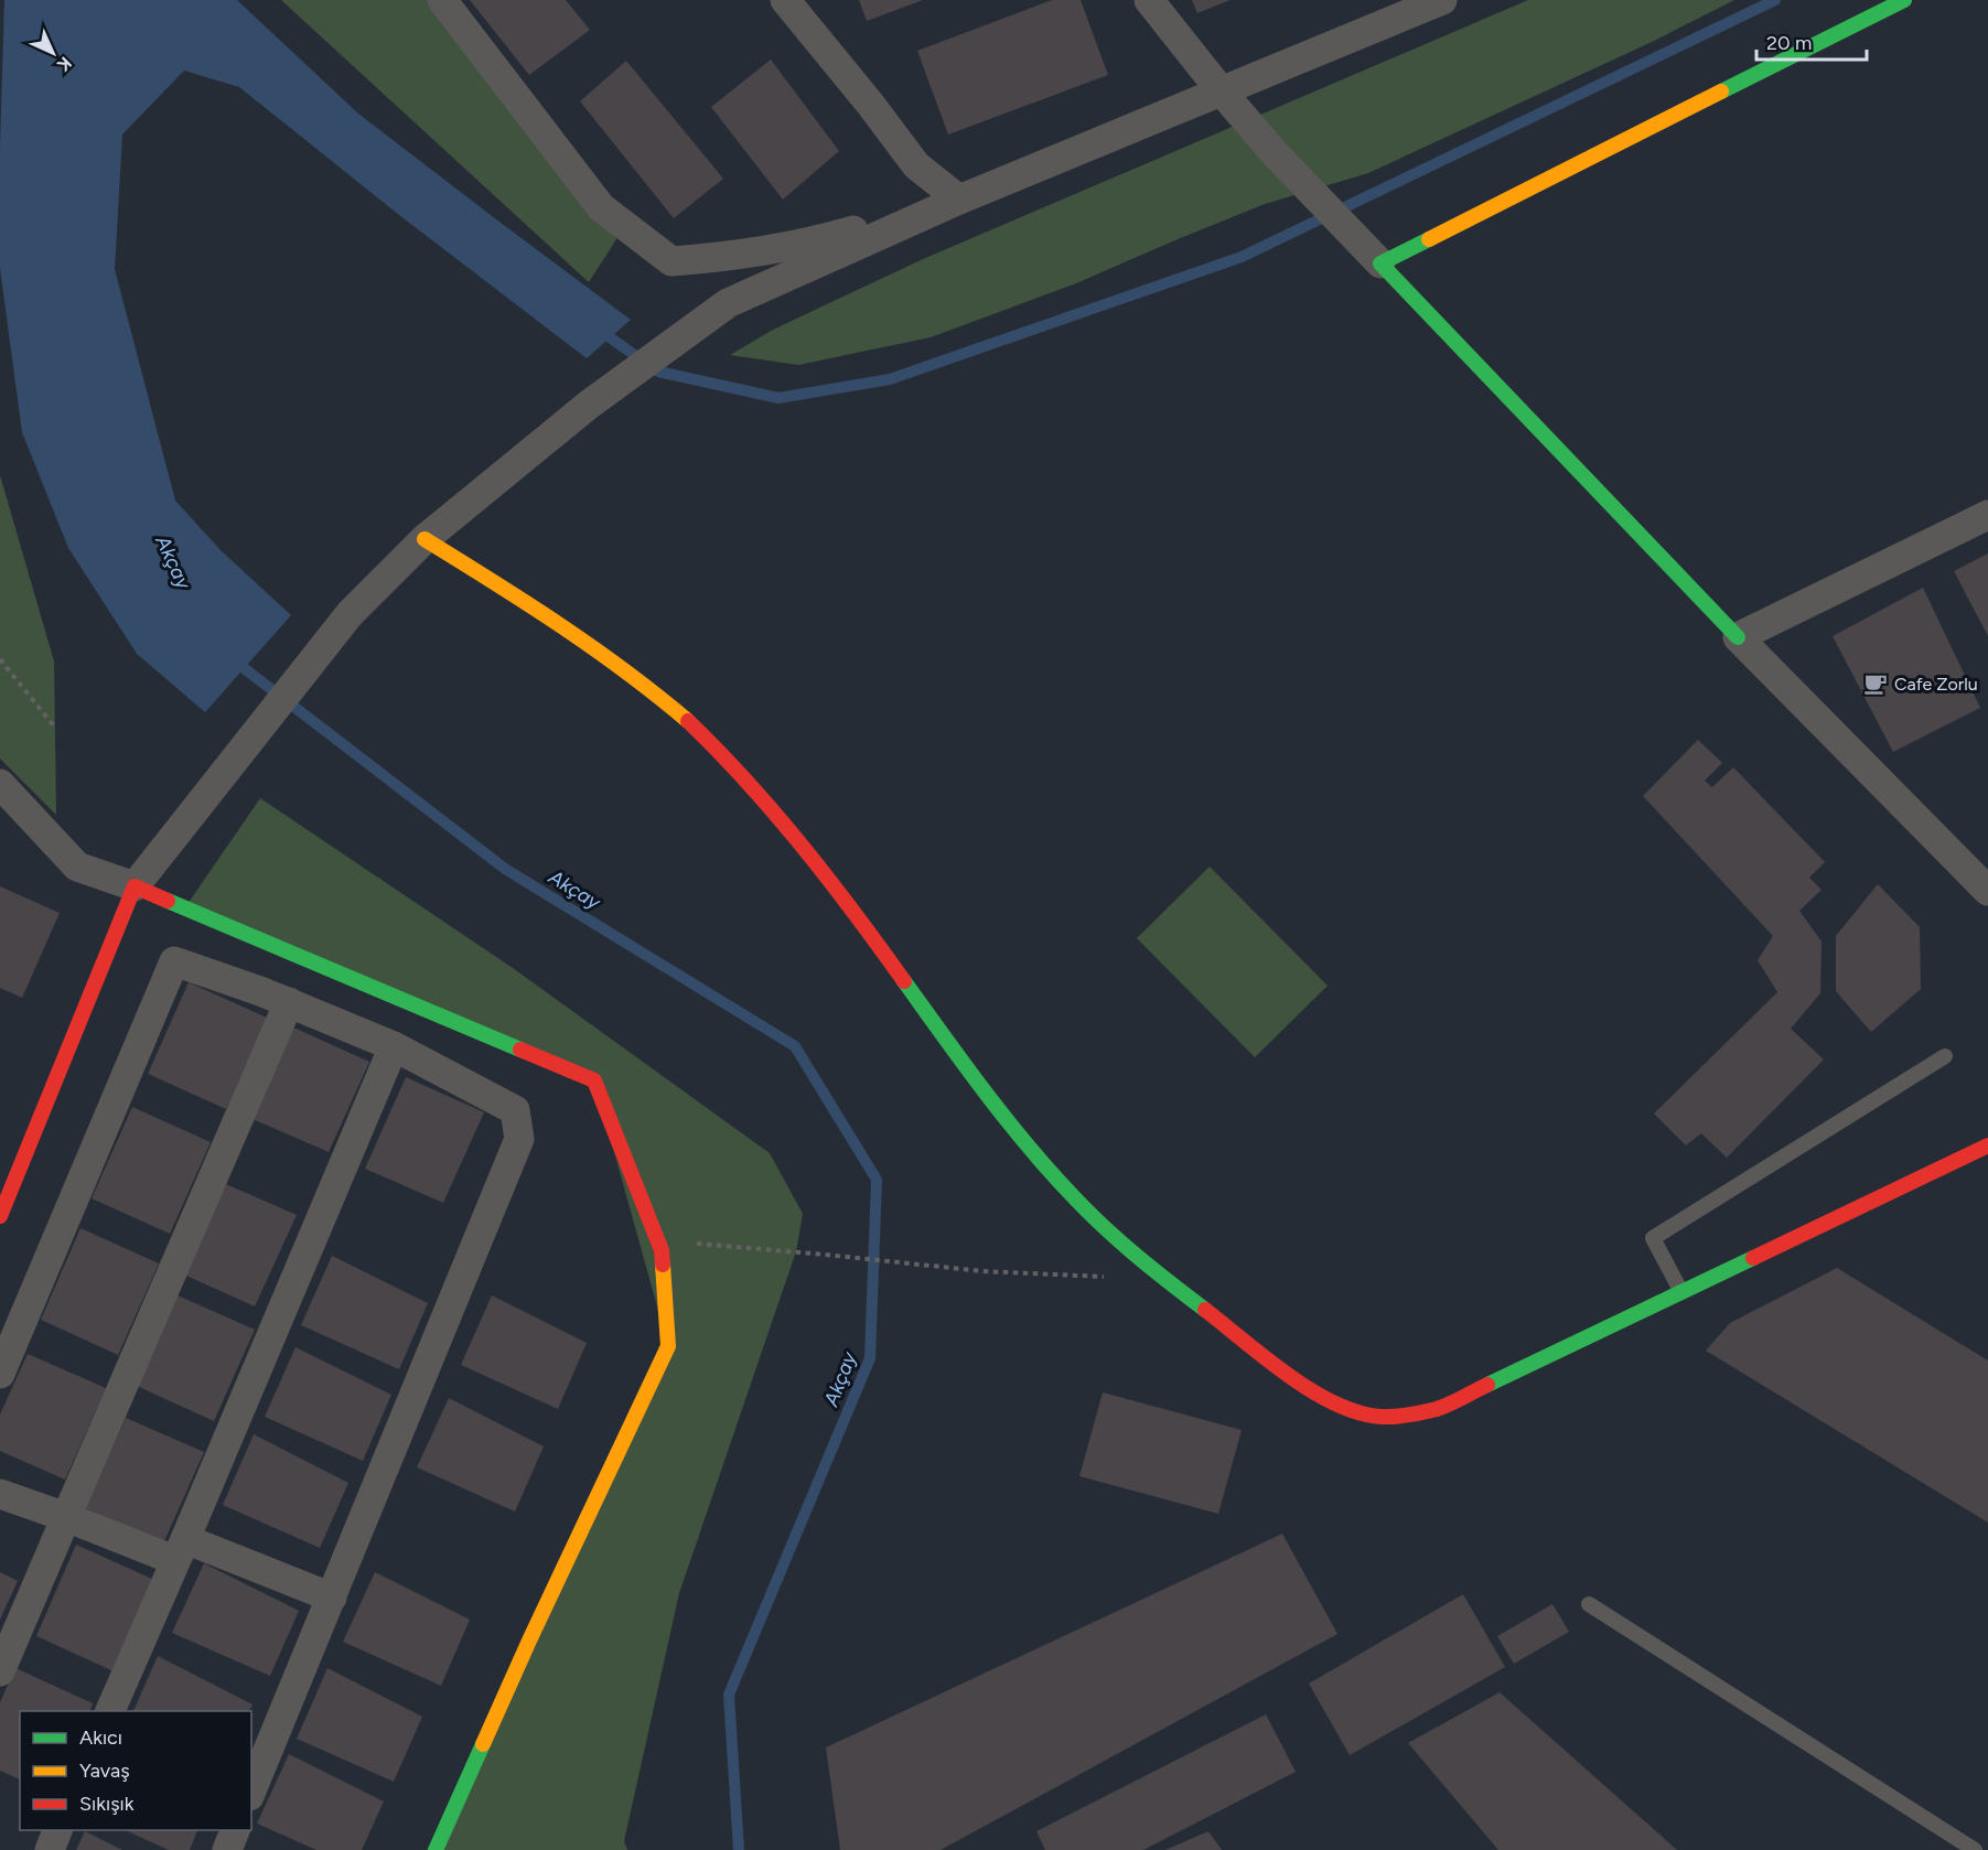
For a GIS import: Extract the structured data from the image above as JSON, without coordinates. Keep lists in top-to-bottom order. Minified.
{"water":["Akçay"],"places":{"cafe":["Cafe Zorlu"]},"legend":["Akıcı","Yavaş","Sıkışık"],"scale_bar":"20 m","north":"bottom right"}
